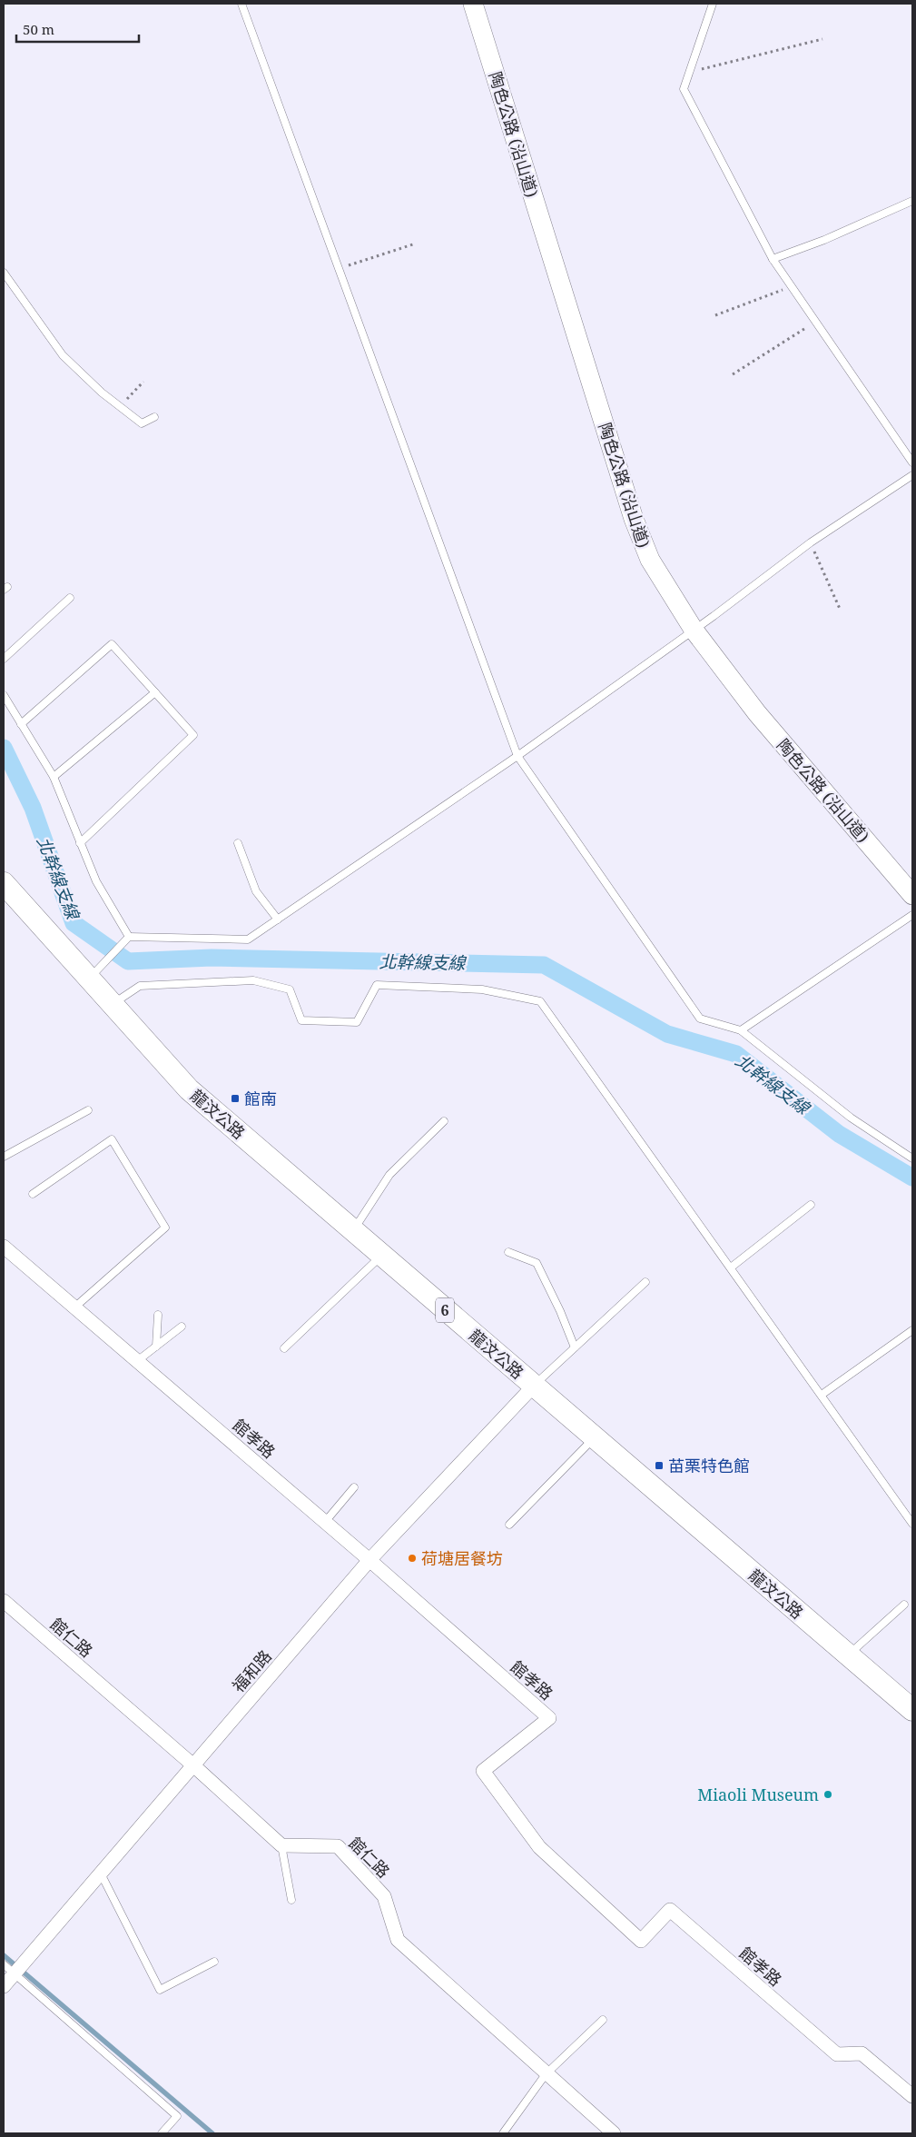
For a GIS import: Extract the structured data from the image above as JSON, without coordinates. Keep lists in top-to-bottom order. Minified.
{"streets":{"main road":["陶色公路 (沿山道)","龍汶公路","6"],"street":["館孝路","館仁路","福和路"]},"crossings":[["龍汶公路","福和路"],["館孝路","福和路"],["館仁路","福和路"]],"water":["北幹線支線"],"places":{"transit":["館南","苗栗特色館"],"other":["荷塘居餐坊","Miaoli Museum"]},"scale_bar":"50 m"}
